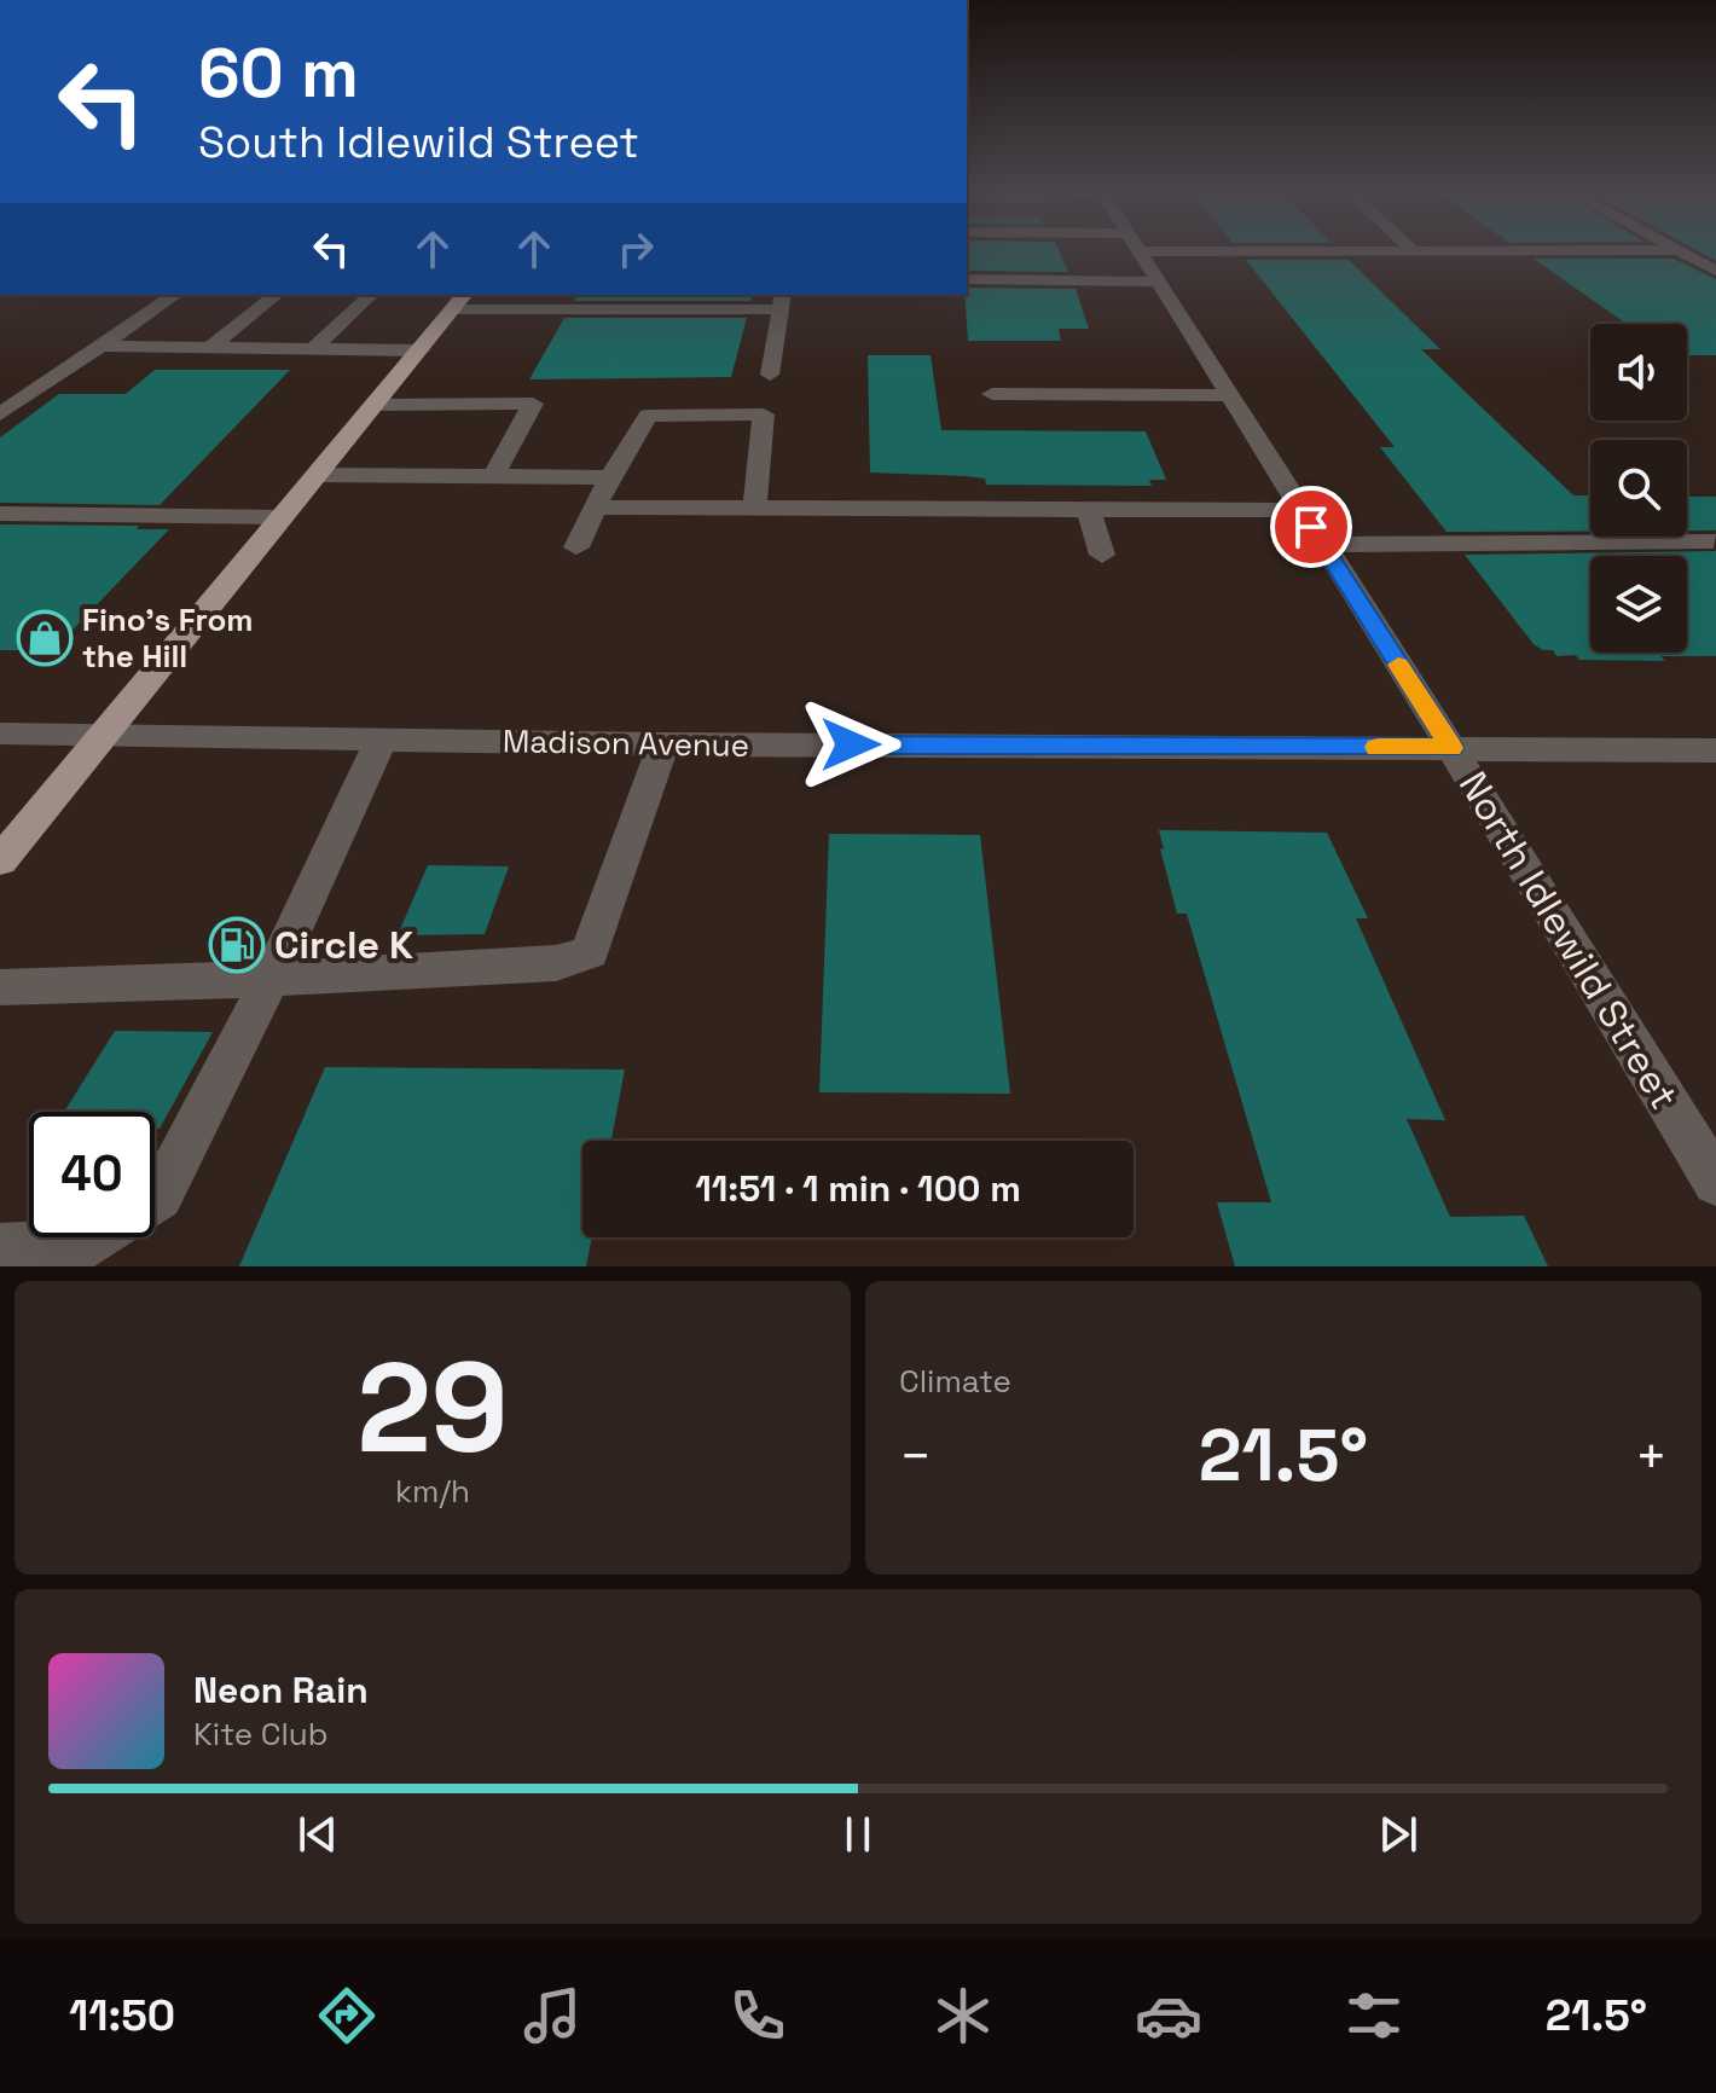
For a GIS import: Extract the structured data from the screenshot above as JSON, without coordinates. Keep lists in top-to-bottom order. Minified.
{"streets":{"street":["Madison Avenue","North Idlewild Street"]},"crossings":[["Madison Avenue","North Idlewild Street"]],"places":{"shop":["Fino's From the Hill"],"fuel station":["Circle K"]},"page":{"turn":["60 m","South Idlewild Street"],"limit":"40","trip":"11:51 · 1 min · 100 m","tile":[["29","km/h"],"Climate"],"heat":["−","21.5°","+"],"song":["Neon Rain","Kite Club"],"tabs":["11:50","21.5°"]}}
